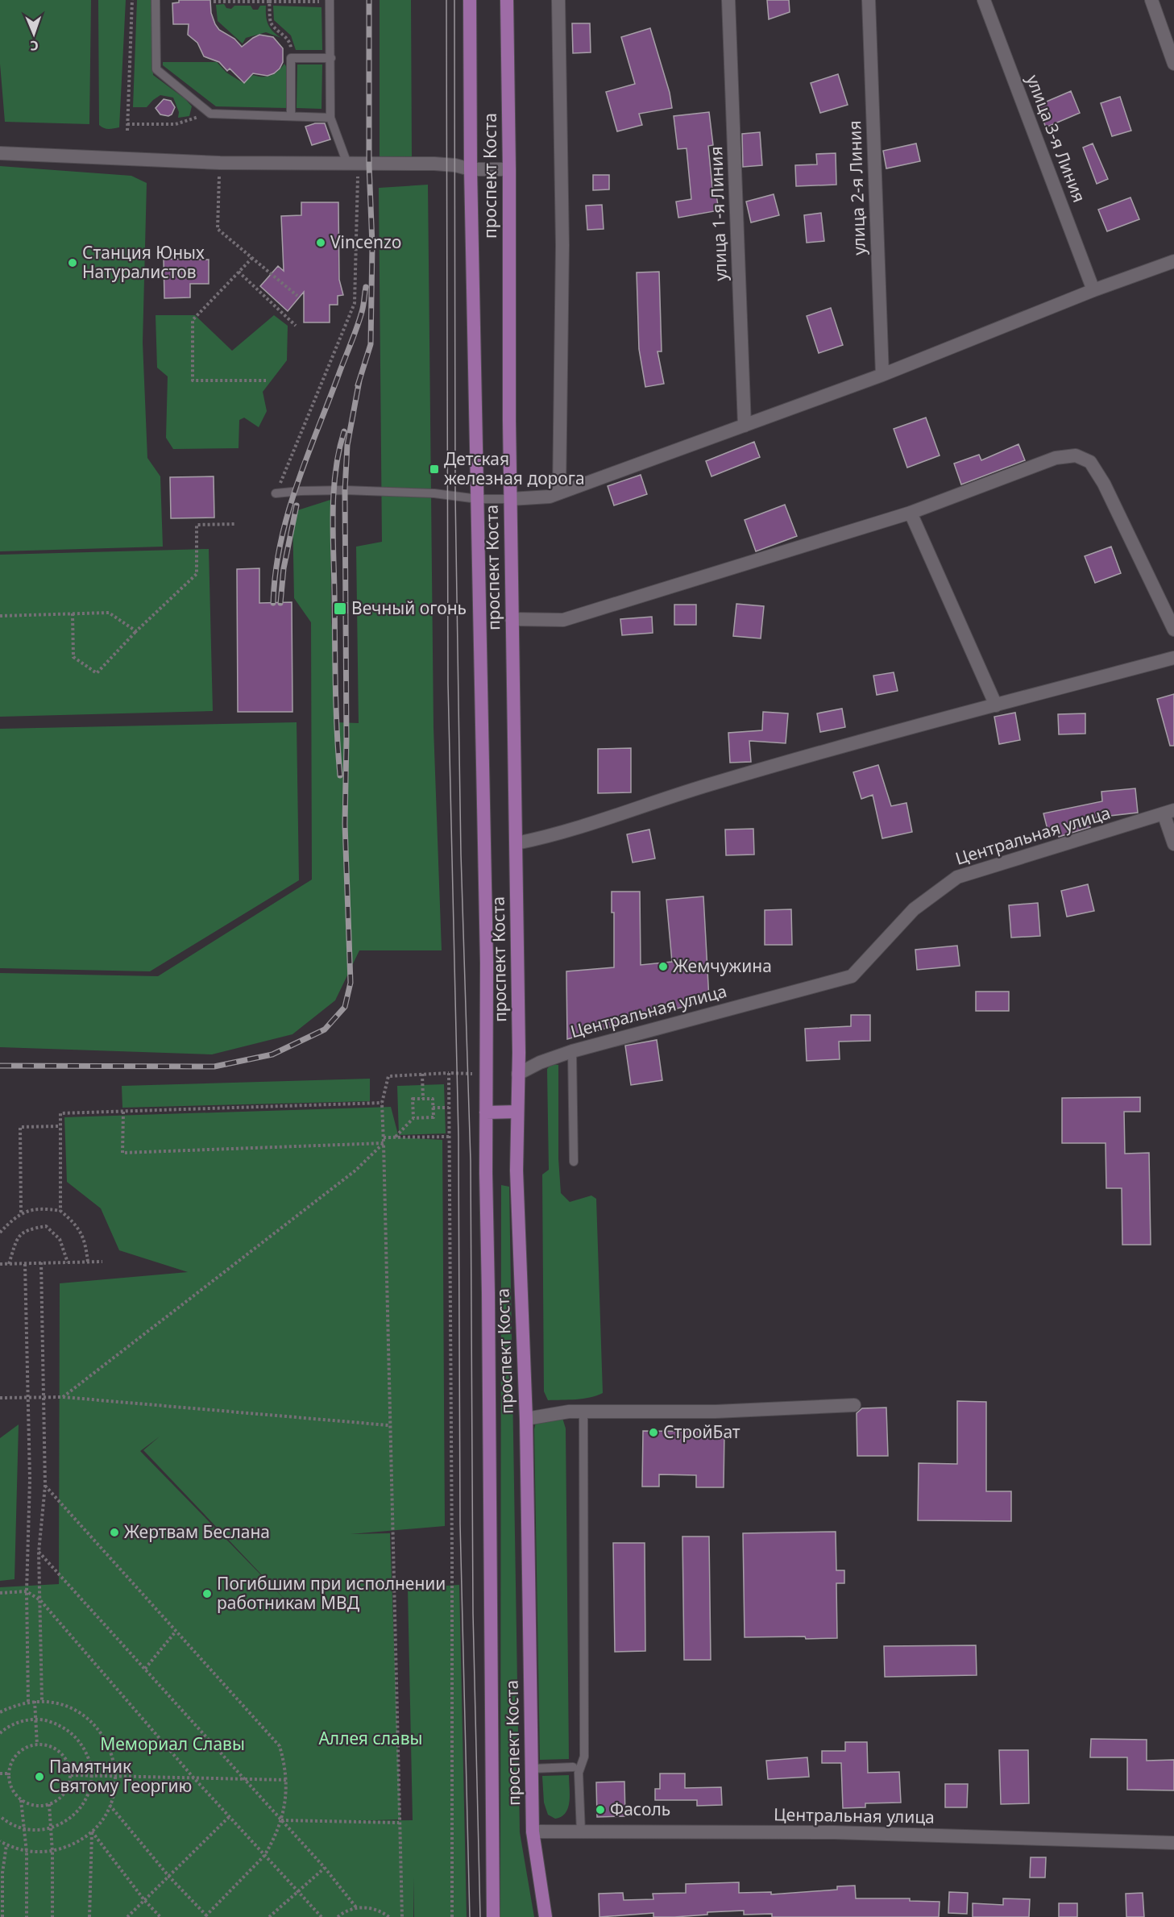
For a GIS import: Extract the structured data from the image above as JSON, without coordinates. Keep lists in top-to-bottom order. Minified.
{"streets":{"main road":["проспект Коста"],"street":["улица 3-я Линия","улица 2-я Линия","улица 1-я Линия","Центральная улица"]},"crossings":[["проспект Коста","Центральная улица"]],"parks":["Аллея славы","Мемориал Славы"],"places":{"other":["Vincenzo","Станция Юных Натуралистов","Жемчужина","СтройБат","Жертвам Беслана","Погибшим при исполнении работникам МВД","Памятник Святому Георгию","Фасоль"],"transit":["Детская железная дорога","Вечный огонь"]},"north":"bottom"}
